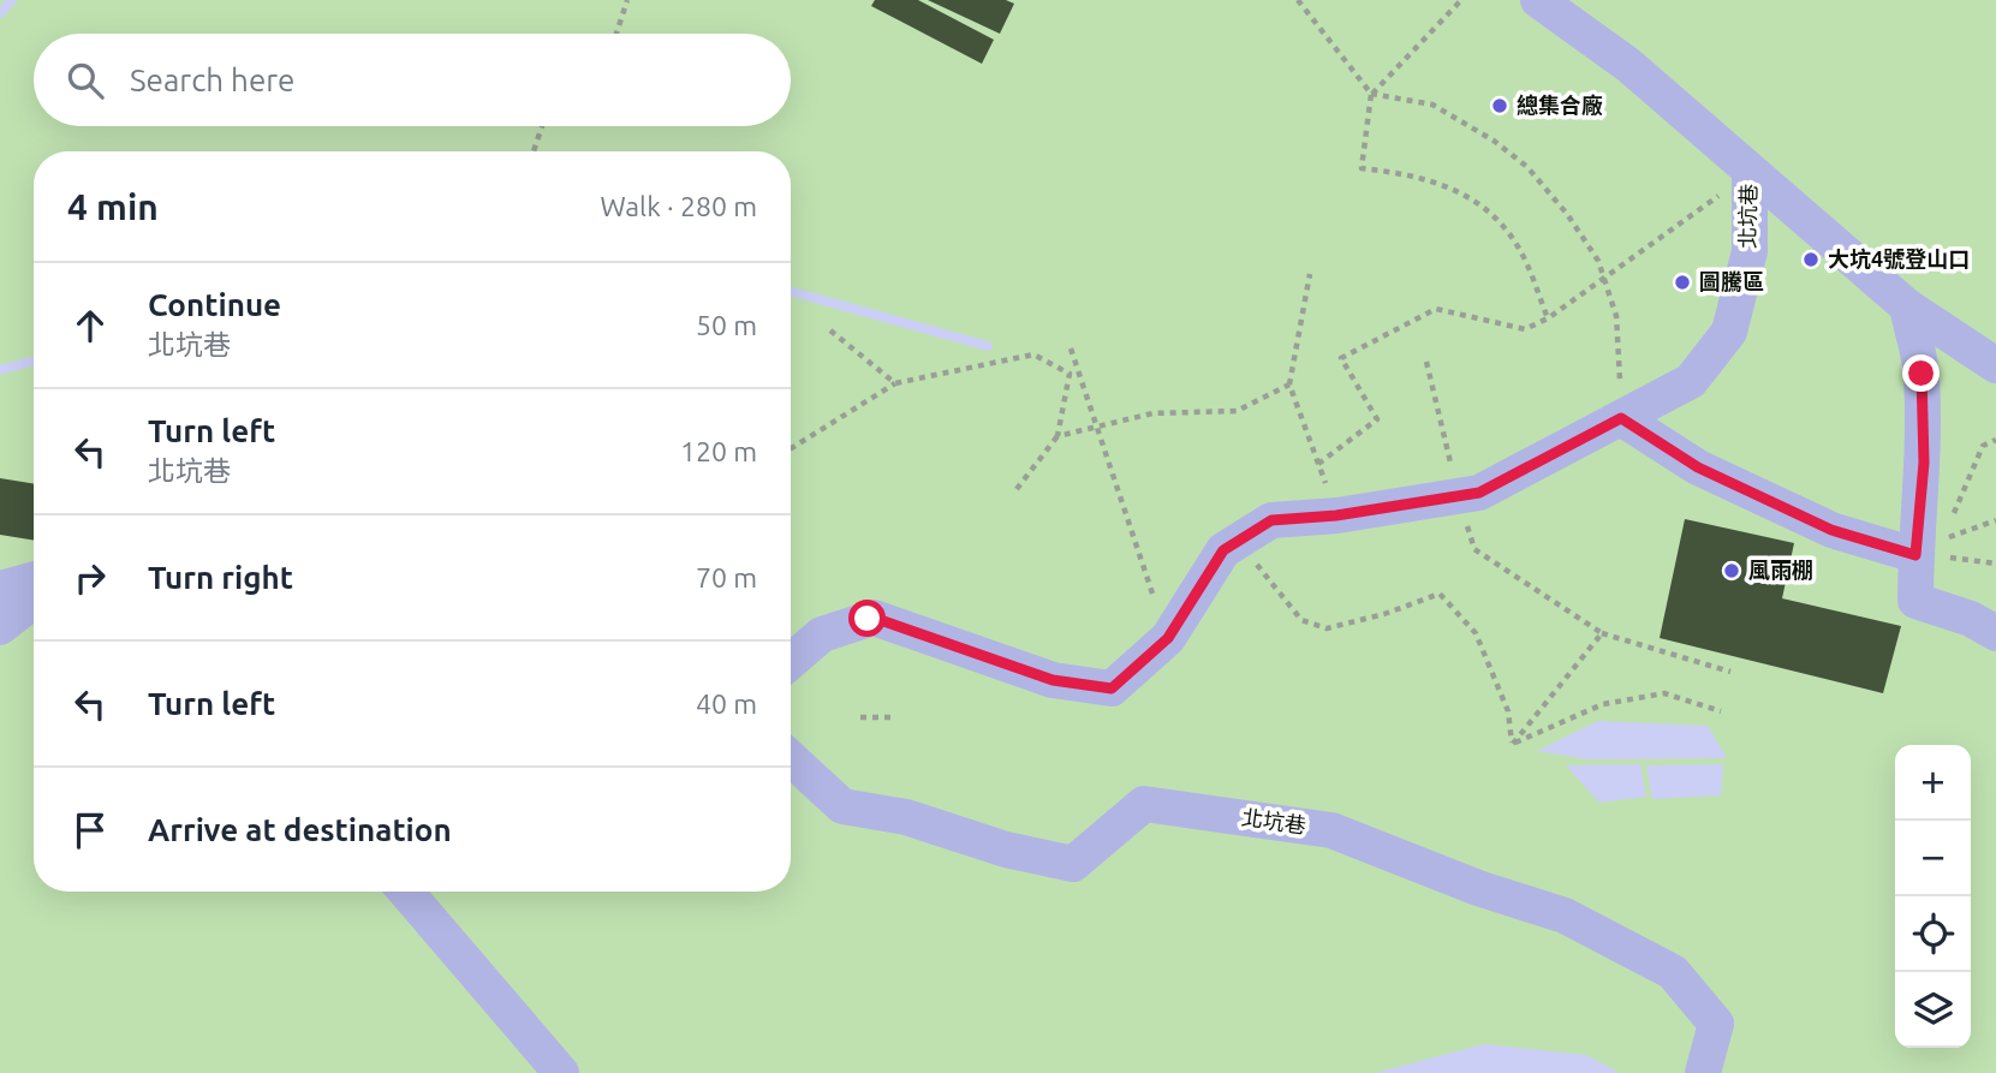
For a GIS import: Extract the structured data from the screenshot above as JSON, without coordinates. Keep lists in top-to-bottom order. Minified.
{"streets":{"street":["北坑巷"]},"places":["總集合廠","大坑4號登山口","圖騰區","風雨棚"],"page":{"search":"Search here","heading":["4 min","Walk · 280 m"],"list":[["Continue","北坑巷","50 m"],["Turn left","北坑巷","120 m"],["Turn right","70 m"],["Turn left","40 m"],"Arrive at destination"],"map_buttons":["+","−"]}}
